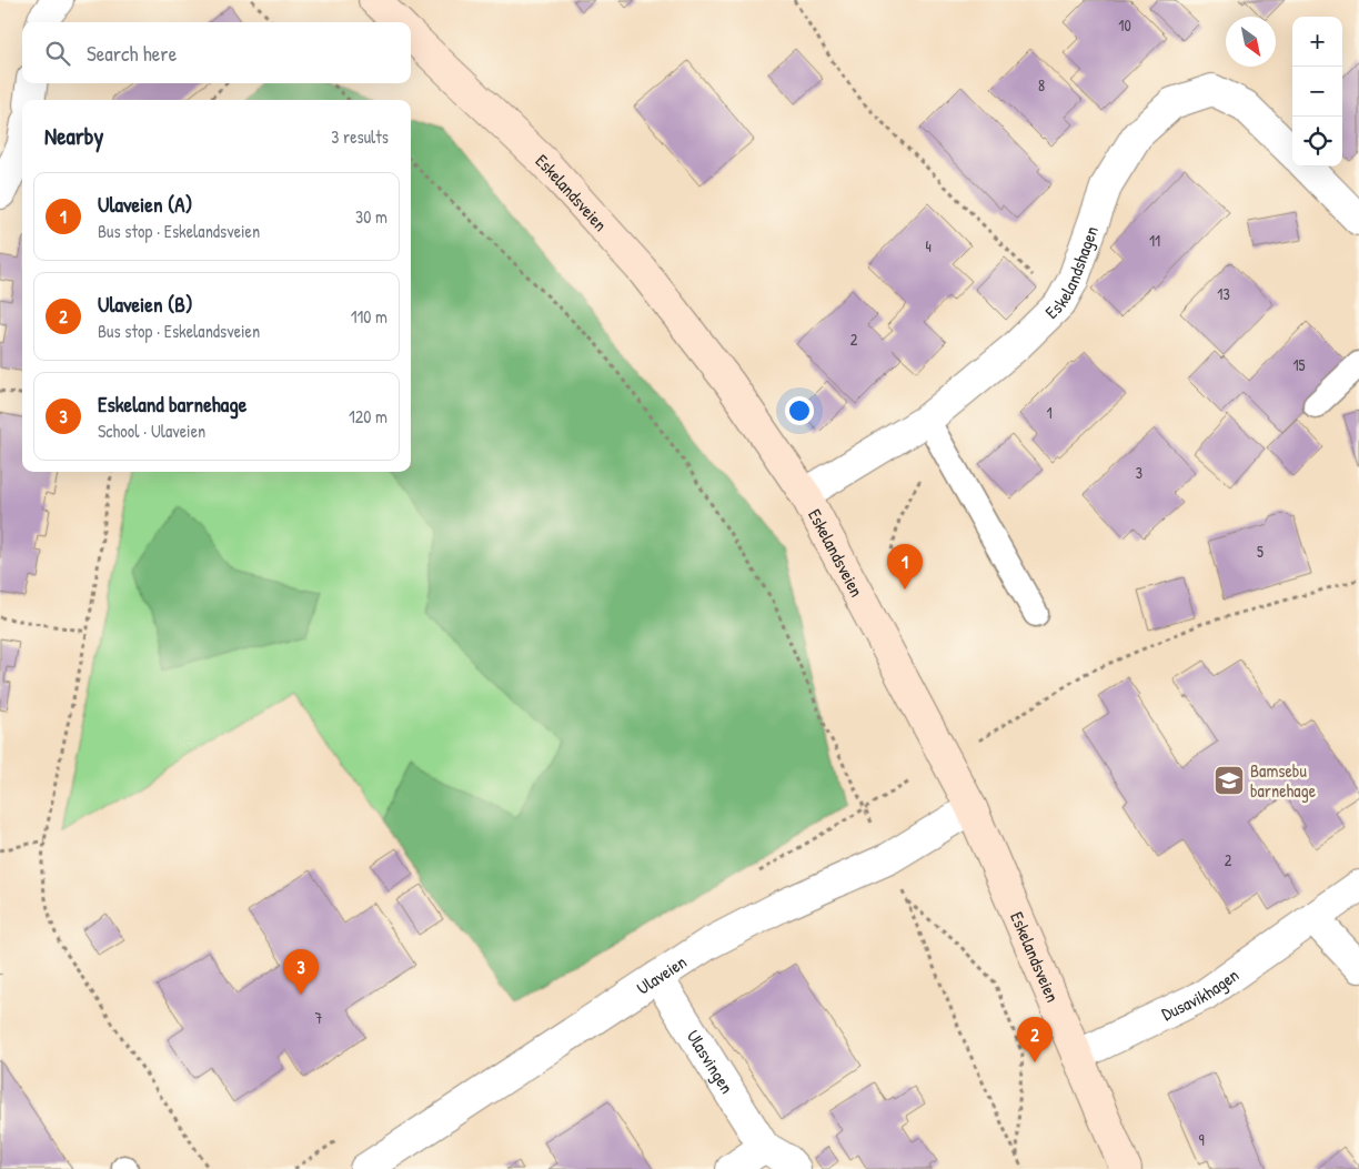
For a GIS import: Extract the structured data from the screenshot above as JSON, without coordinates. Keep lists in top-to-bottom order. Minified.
{"streets":{"main road":["Eskelandsveien"],"street":["Eskelandshagen","Ulaveien","Dusavikhagen","Ulasvingen"]},"crossings":[["Eskelandsveien","Eskelandshagen"],["Eskelandsveien","Ulaveien"],["Eskelandsveien","Dusavikhagen"],["Ulaveien","Ulasvingen"]],"places":{"school or university":["Bamsebu barnehage"]},"house_numbers":["10","8","11","4","13","2","15","1","3","5","2","7","9"],"north":"bottom right","page":{"map_buttons":["+","−"],"search":"Search here","heading":["Nearby","3 results"],"list":[{"mark":"1","name":"Ulaveien (A)","note":"Bus stop · Eskelandsveien","value":"30 m"},{"mark":"2","name":"Ulaveien (B)","note":"Bus stop · Eskelandsveien","value":"110 m"},{"mark":"3","name":"Eskeland barnehage","note":"School · Ulaveien","value":"120 m"}],"pins":["1","3","2"]}}
